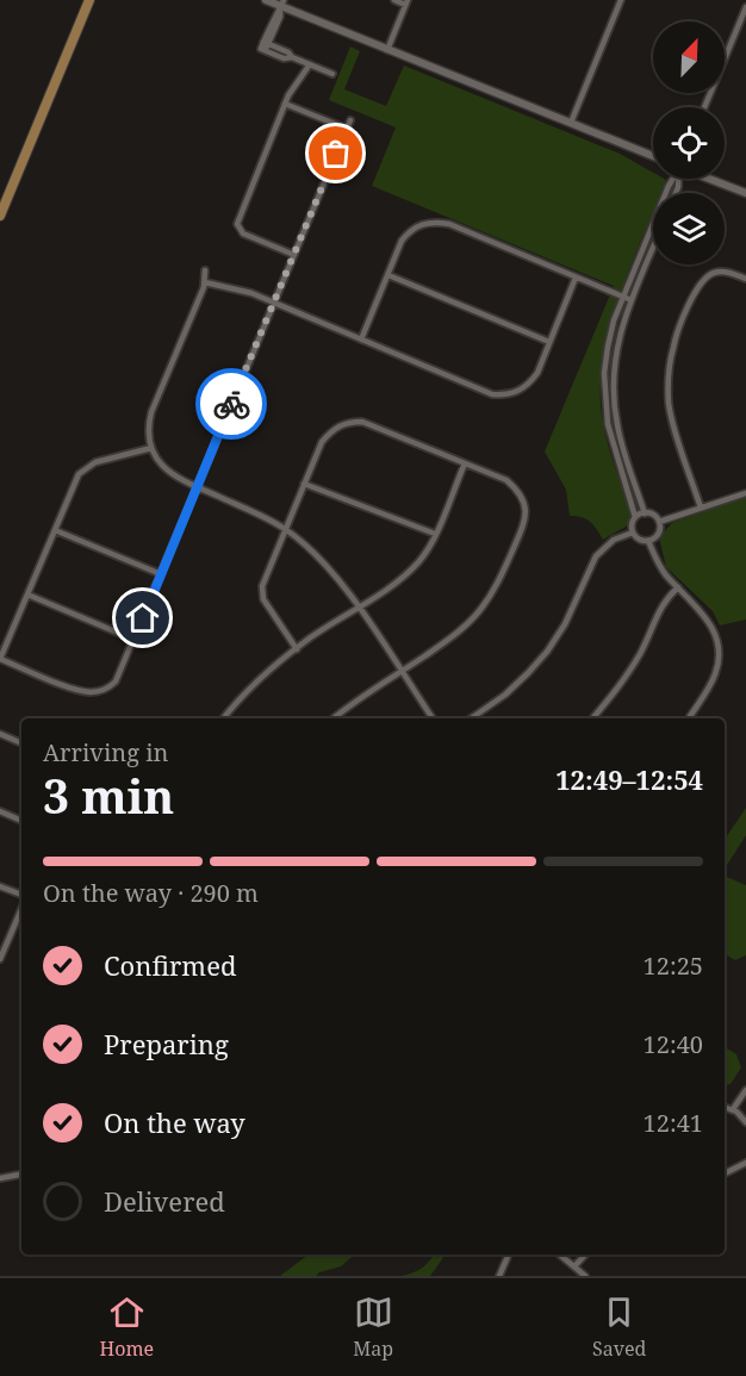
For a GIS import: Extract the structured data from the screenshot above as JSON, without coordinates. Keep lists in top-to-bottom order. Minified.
{"north":"top right","page":{"heading":["3 min","Arriving in","12:49–12:54"],"bar":"On the way · 290 m","list":[["Confirmed","12:25"],["Preparing","12:40"],["On the way","12:41"],"Delivered"],"tabs":["Home","Map","Saved"]}}
